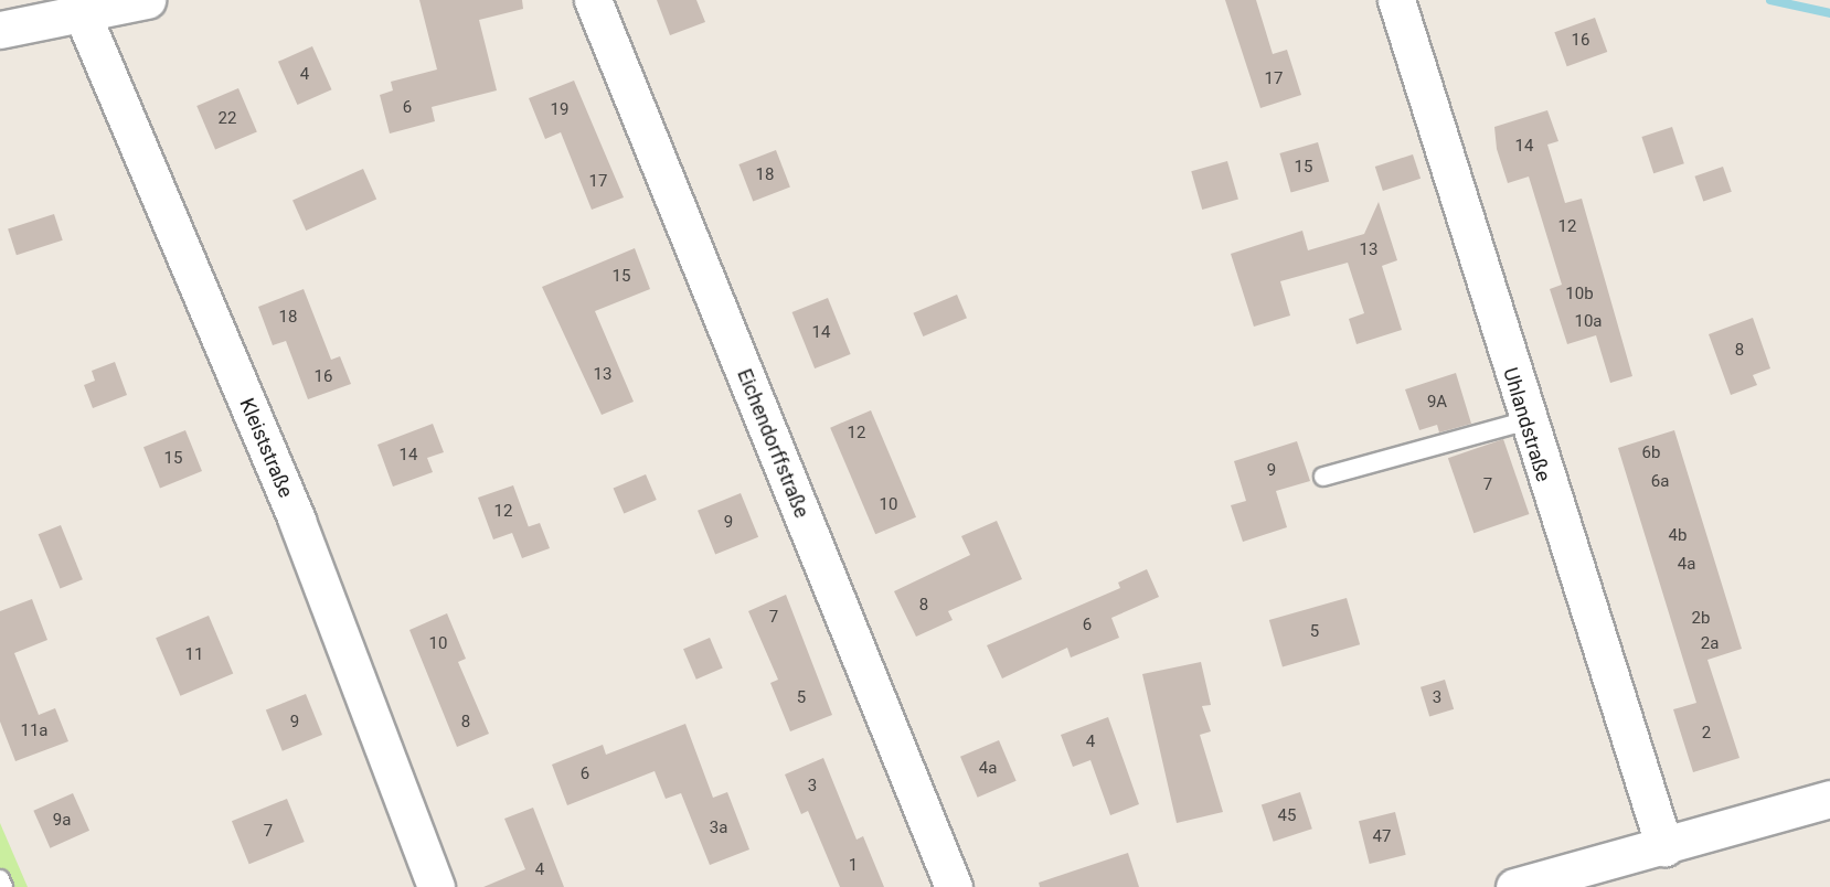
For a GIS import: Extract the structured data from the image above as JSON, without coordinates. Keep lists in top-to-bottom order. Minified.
{"streets":{"street":["Uhlandstraße","Eichendorffstraße","Kleiststraße"]},"house_numbers":["16","4","17","6","19","22","14","15","18","17","12","13","15","10b","18","10a","14","8","13","16","9A","12","6b","14","15","9","6a","7","10","12","9","4b","4a","8","7","2b","6","5","10","2a","11","5","3","9","8","11a","2","4","4a","6","3","45","9a","3a","7","47","1","4"]}
